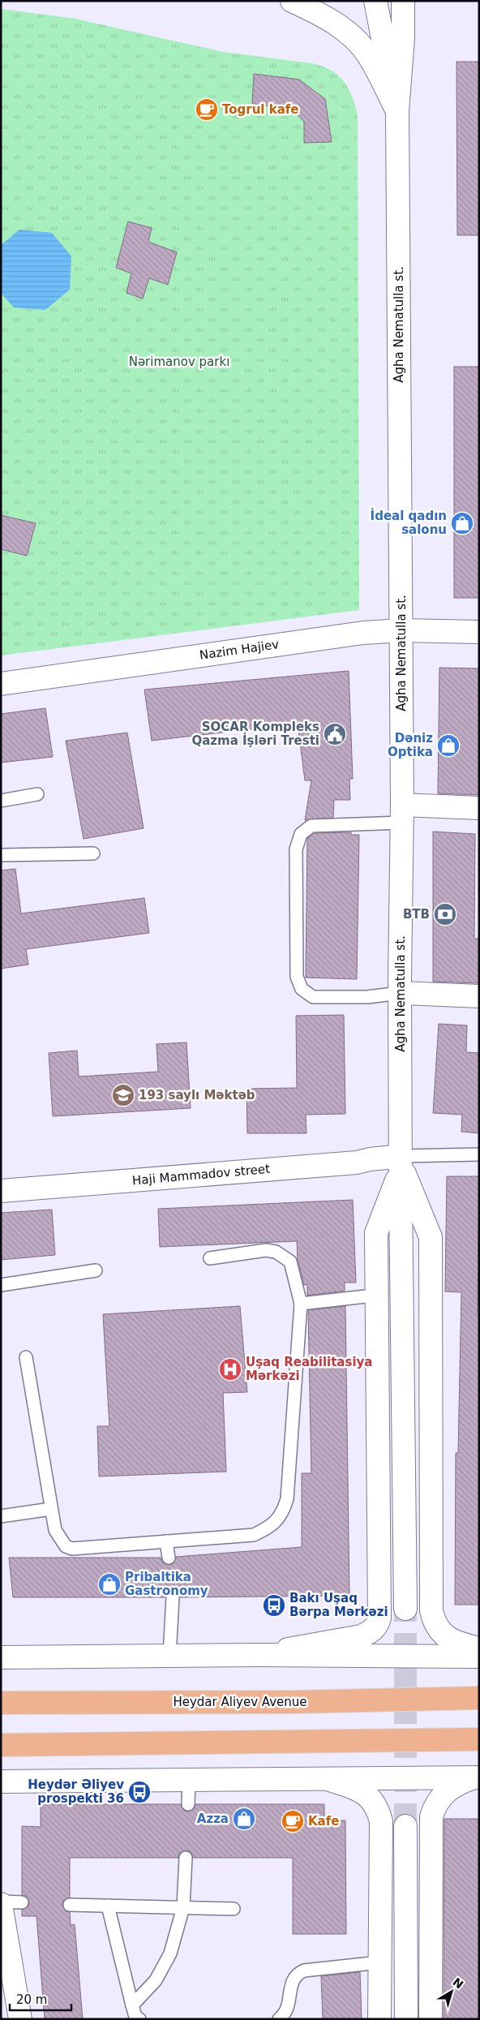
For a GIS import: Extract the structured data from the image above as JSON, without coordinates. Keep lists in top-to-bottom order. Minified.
{"streets":{"highway":["Heydar Aliyev Avenue"],"street":["Agha Nematulla st.","Nazim Hajiev","Haji Mammadov street"]},"crossings":[["Agha Nematulla st.","Nazim Hajiev"],["Agha Nematulla st.","Haji Mammadov street"]],"parks":["Nərimanov parkı"],"places":{"cafe":["Togrul kafe","Kafe"],"shop":["İdeal qadın salonu","Dəniz Optika","Pribaltika Gastronomy","Azza"],"public building":["SOCAR Kompleks Qazma İşləri Tresti"],"bank":["BTB"],"school or university":["193 saylı Məktəb"],"hospital":["Uşaq Reabilitasiya Mərkəzi"],"bus stop":["Bakı Uşaq Bərpa Mərkəzi","Heydər Əliyev prospekti 36"]},"scale_bar":"20 m","north":"top right"}
